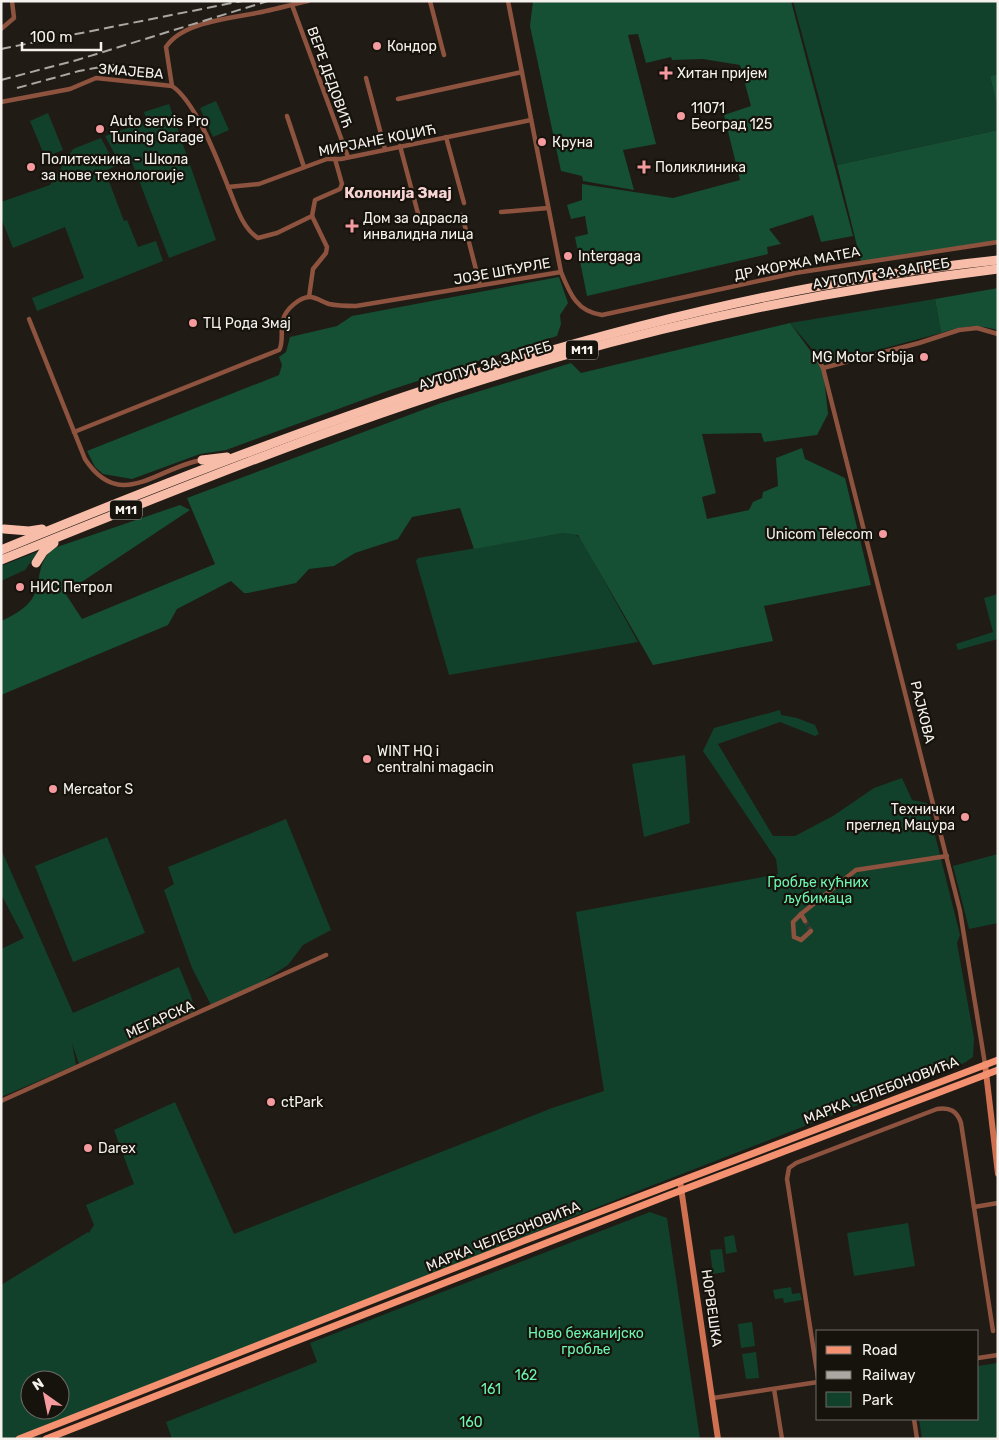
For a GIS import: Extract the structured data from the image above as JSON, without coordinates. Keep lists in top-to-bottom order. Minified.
{"streets":{"highway":["АУТОПУТ ЗА ЗАГРЕБ","M11"],"main road":["МАРКА ЧЕЛЕБОНОВИЋА","НОРВЕШКА"],"street":["ЗМАЈЕВА","ВЕРЕ ДЕДОВИЋ","МИРЈАНЕ КОЏИЋ","ДР ЖОРЖА МАТЕА","ЈОЗЕ ШЋУРЛЕ","РАЈКОВА","МЕГАРСКА"]},"crossings":[["ВЕРЕ ДЕДОВИЋ","МИРЈАНЕ КОЏИЋ"],["МИРЈАНЕ КОЏИЋ","ЈОЗЕ ШЋУРЛЕ"],["ДР ЖОРЖА МАТЕА","ЈОЗЕ ШЋУРЛЕ"],["РАЈКОВА","МАРКА ЧЕЛЕБОНОВИЋА"],["МАРКА ЧЕЛЕБОНОВИЋА","НОРВЕШКА"]],"districts":["Колонија Змај"],"parks":["Гробље кућних љубимаца","Ново бежанијско гробље","162","161","160"],"places":{"other":["Кондор","11071 Београд 125","Auto servis Pro Tuning Garage","Круна","Политехника - Школа за нове технологоије","Intergaga","ТЦ Рода Змај","MG Motor Srbija","Unicom Telecom","НИС Петрол","WINT HQ i centralni magacin","Mercator S","Технички преглед Мацура","ctPark","Darex"],"health":["Хитан пријем","Поликлиника","Дом за одрасла инвалидна лица"]},"legend":["Road","Railway","Park"],"scale_bar":"100 m","north":"top left"}
